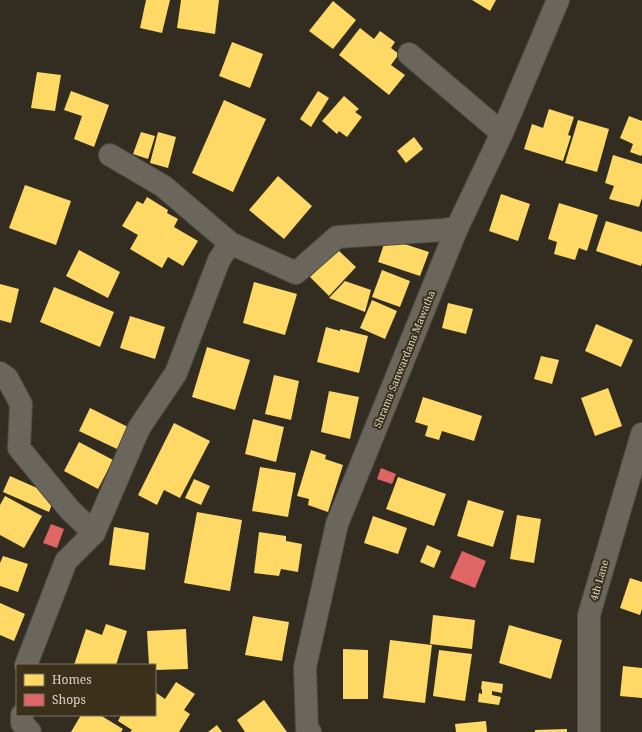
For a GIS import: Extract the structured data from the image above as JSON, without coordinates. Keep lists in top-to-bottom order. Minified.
{"streets":{"street":["Shrama Sanwardana Mawatha","4th Lane"]},"legend":["Homes","Shops"]}
